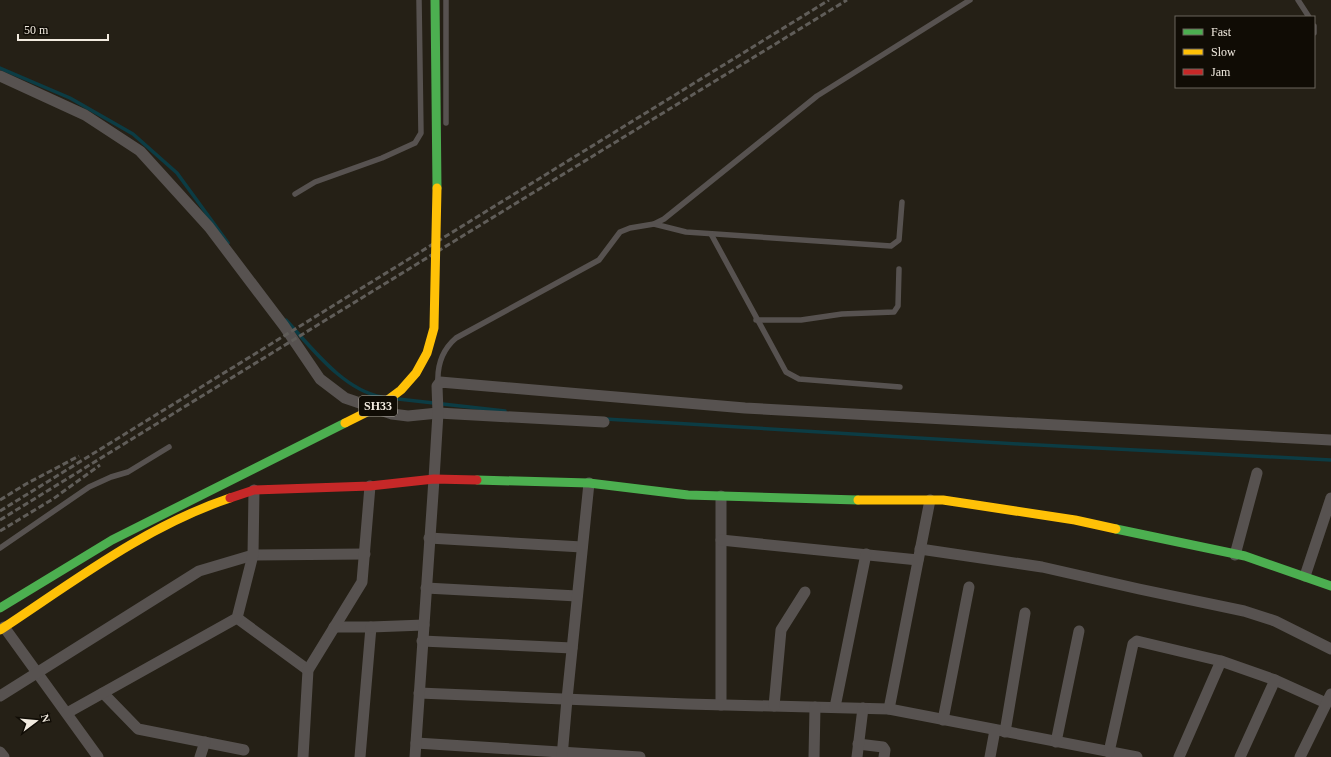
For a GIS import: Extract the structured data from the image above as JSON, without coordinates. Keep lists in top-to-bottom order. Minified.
{"streets":{"street":["SH33"]},"legend":["Fast","Slow","Jam"],"scale_bar":"50 m","north":"right"}
